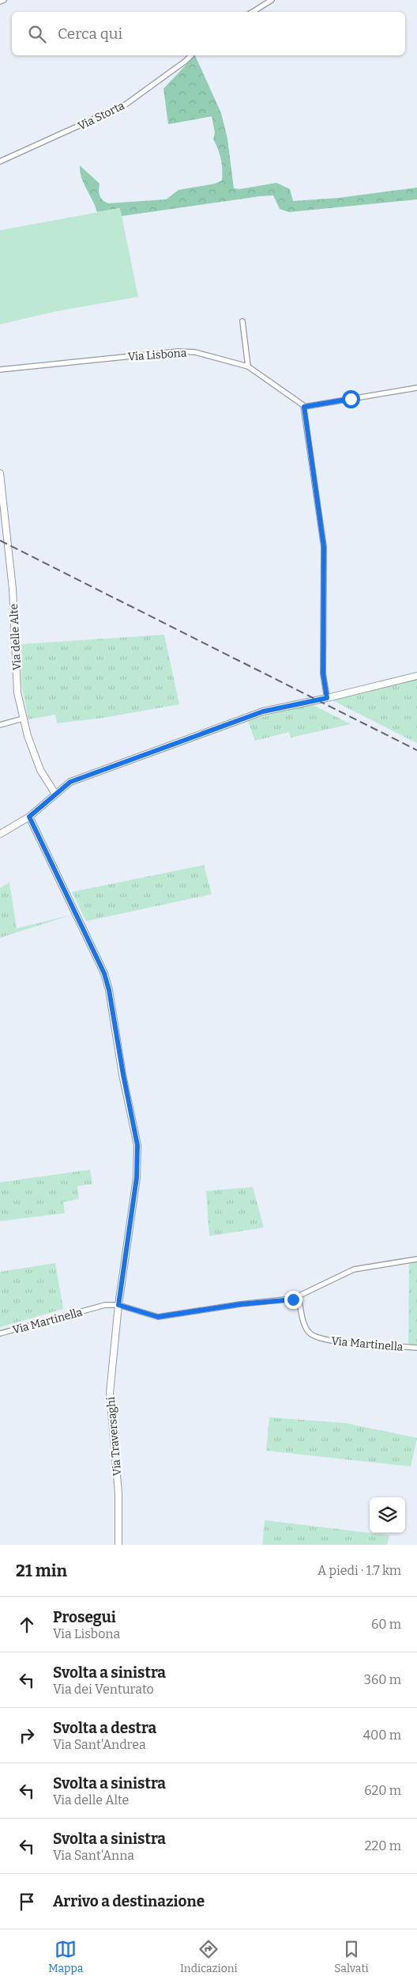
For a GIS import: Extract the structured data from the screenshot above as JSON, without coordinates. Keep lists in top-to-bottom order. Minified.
{"streets":{"street":["Via Storta","Via Lisbona","Via delle Alte","Via Martinella","Via Traversaghi"]},"crossings":[["Via Martinella","Via Traversaghi"]],"page":{"search":"Cerca qui","heading":["21 min","A piedi · 1.7 km"],"list":[["Prosegui","Via Lisbona","60 m"],["Svolta a sinistra","Via dei Venturato","360 m"],["Svolta a destra","Via Sant'Andrea","400 m"],["Svolta a sinistra","Via delle Alte","620 m"],["Svolta a sinistra","Via Sant'Anna","220 m"],"Arrivo a destinazione"],"nav":["Mappa","Indicazioni","Salvati"]}}
